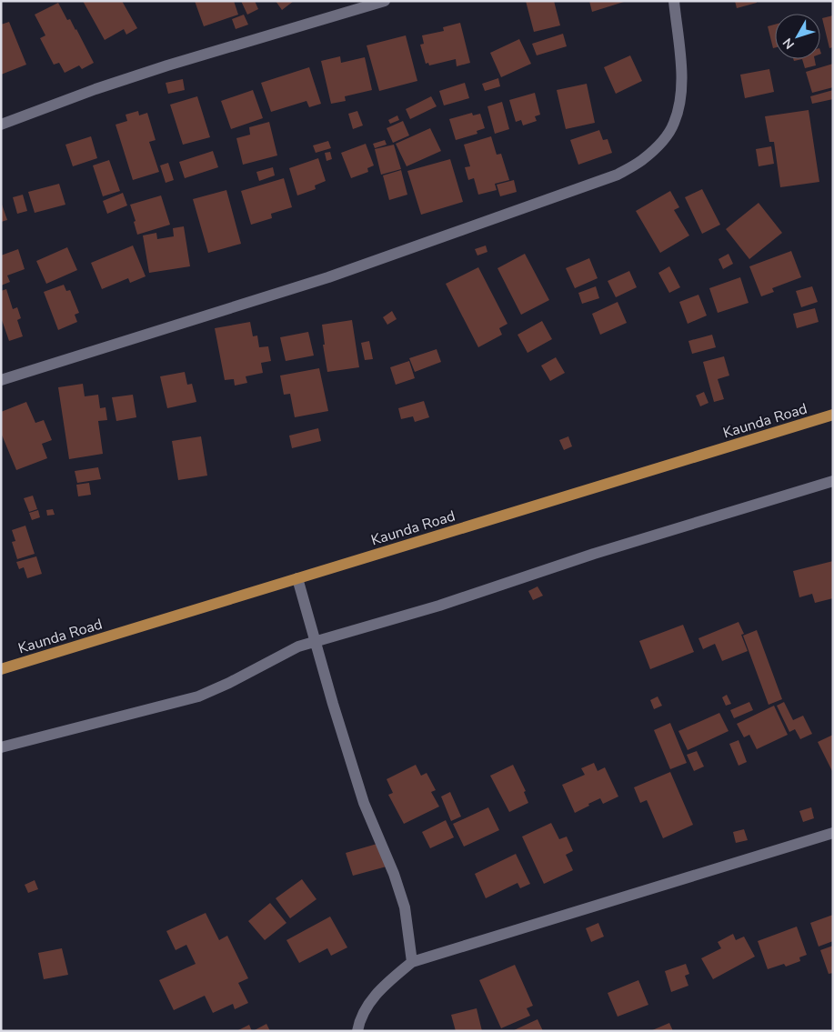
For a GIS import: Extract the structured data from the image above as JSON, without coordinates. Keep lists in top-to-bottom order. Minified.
{"streets":{"main road":["Kaunda Road"]},"north":"bottom left"}
